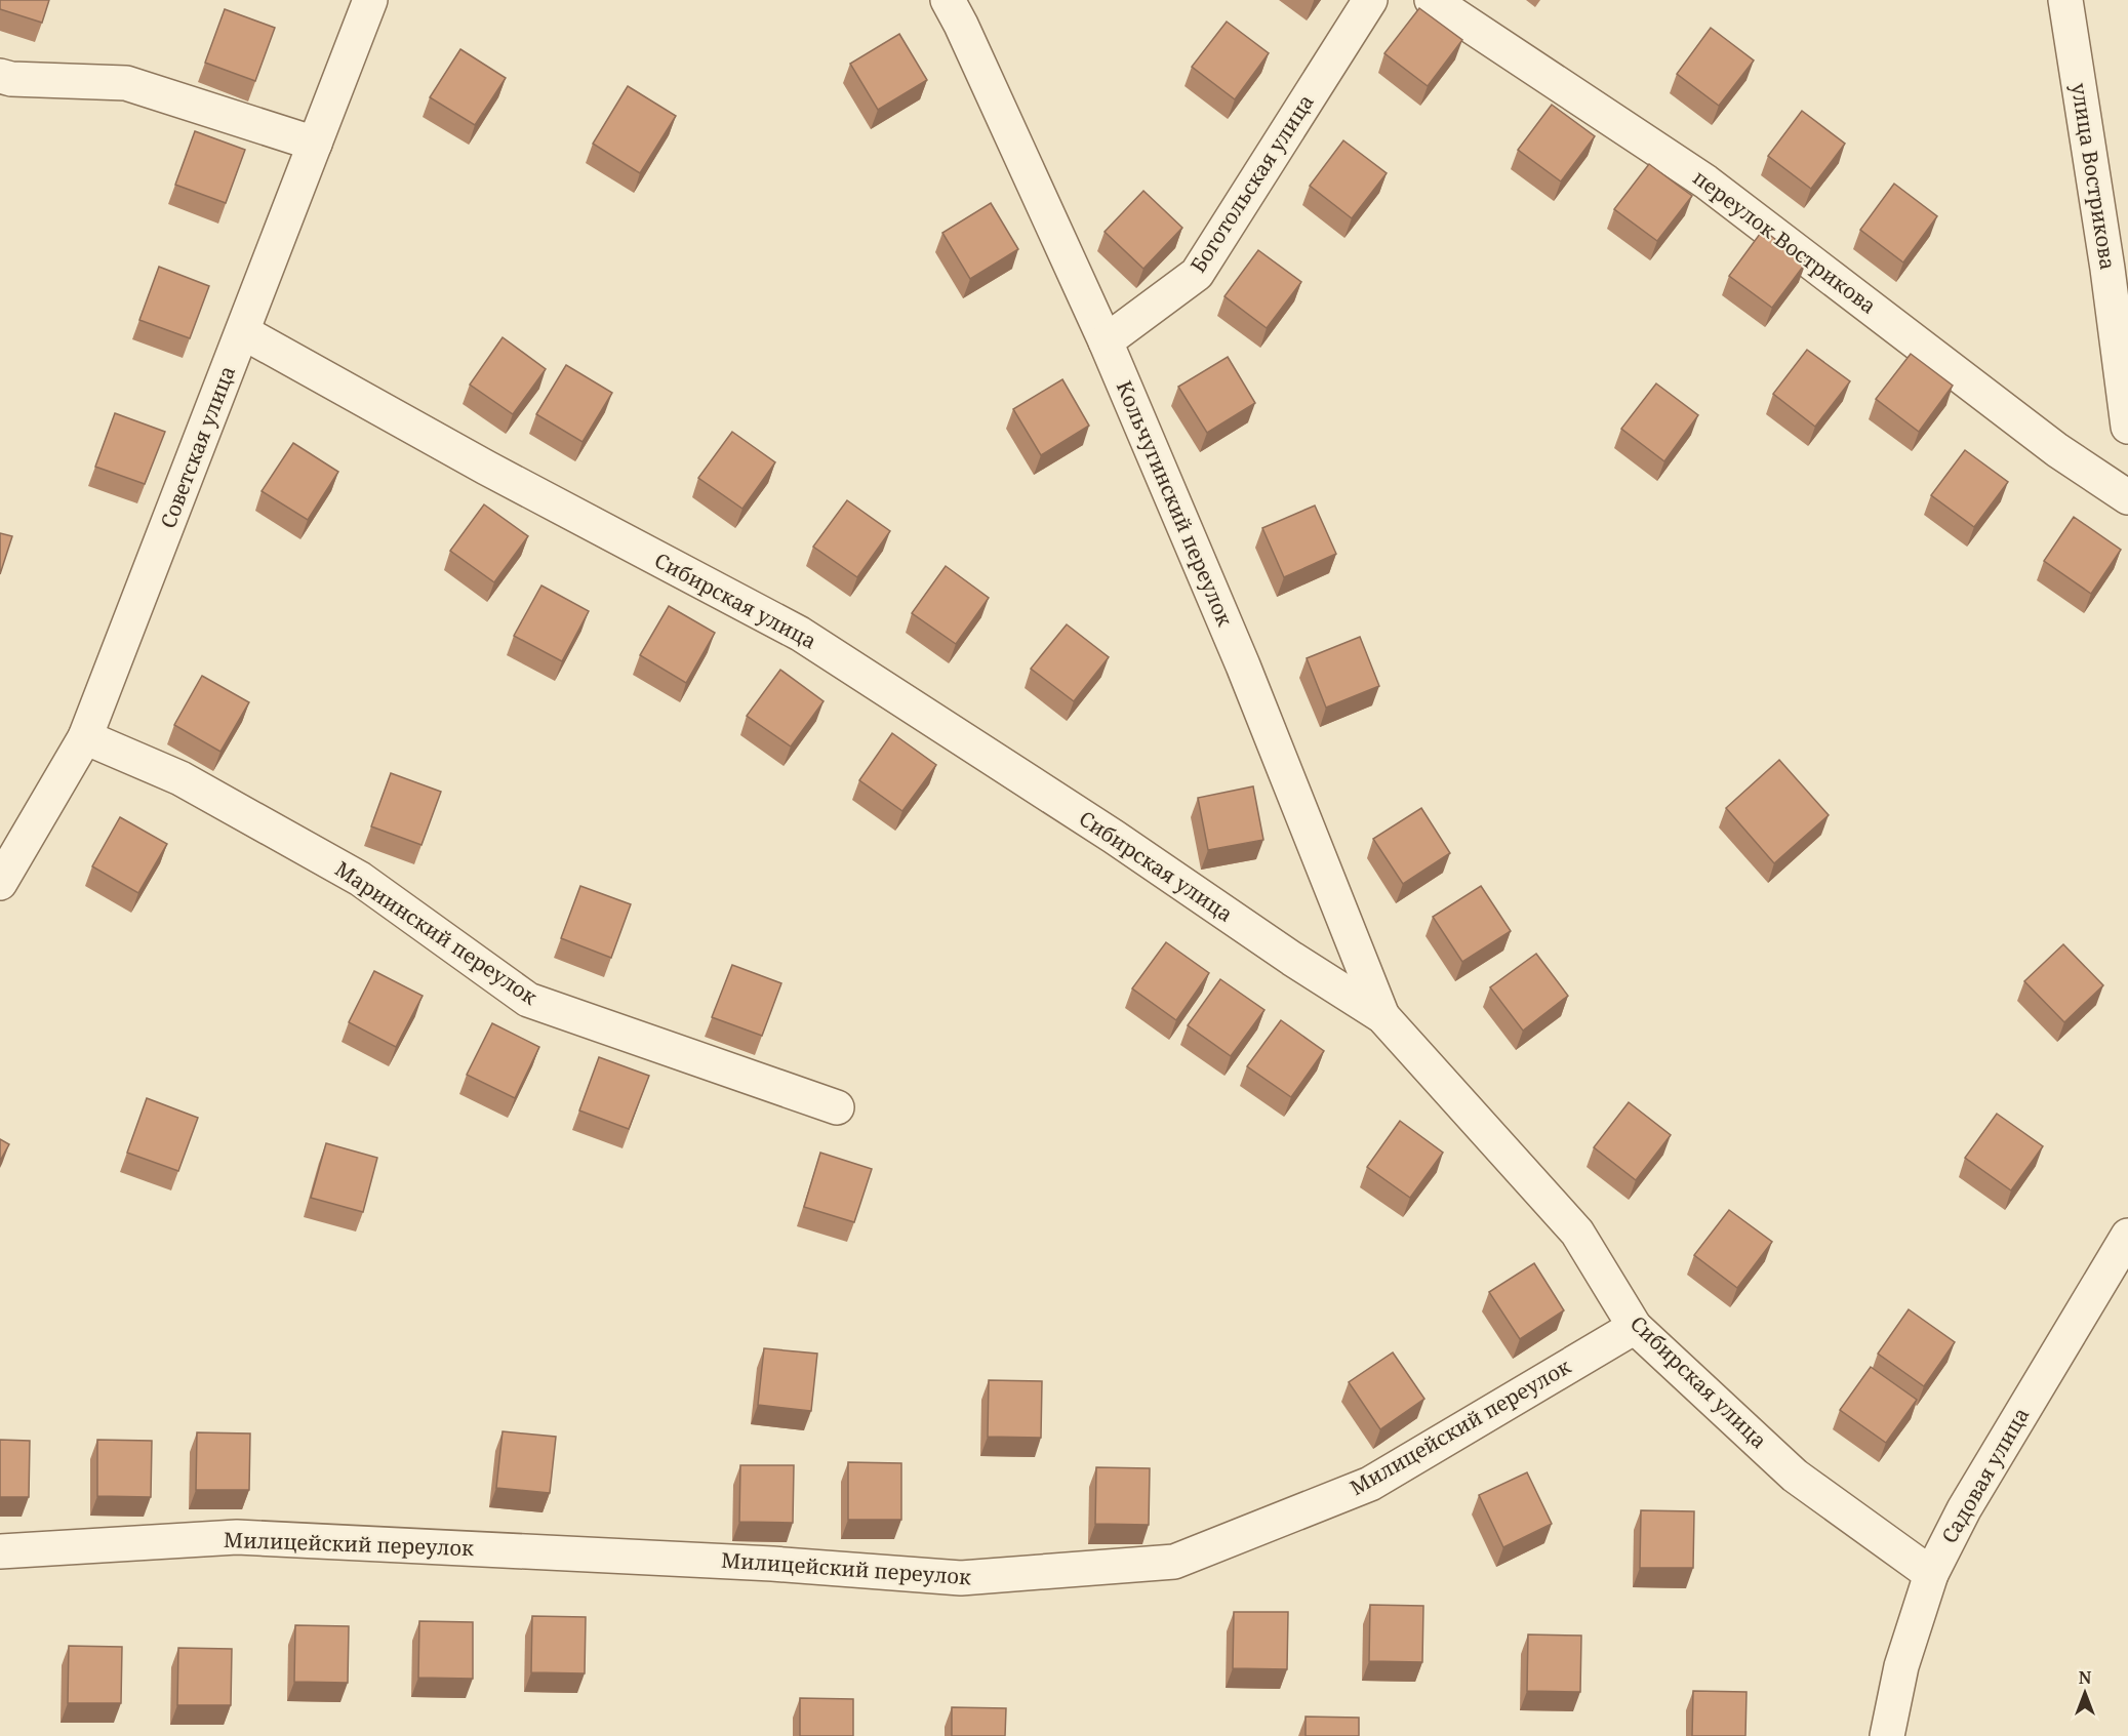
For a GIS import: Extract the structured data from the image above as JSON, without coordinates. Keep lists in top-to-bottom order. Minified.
{"streets":{"street":["улица Вострикова","Боготольская улица","переулок Вострикова","Советская улица","Кольчугинский переулок","Сибирская улица","Мариинский переулок","Милицейский переулок","Садовая улица"]},"crossings":[["Боготольская улица","Кольчугинский переулок"],["Советская улица","Сибирская улица"],["Советская улица","Мариинский переулок"],["Кольчугинский переулок","Сибирская улица"],["Сибирская улица","Милицейский переулок"],["Сибирская улица","Садовая улица"]],"north":"top"}
